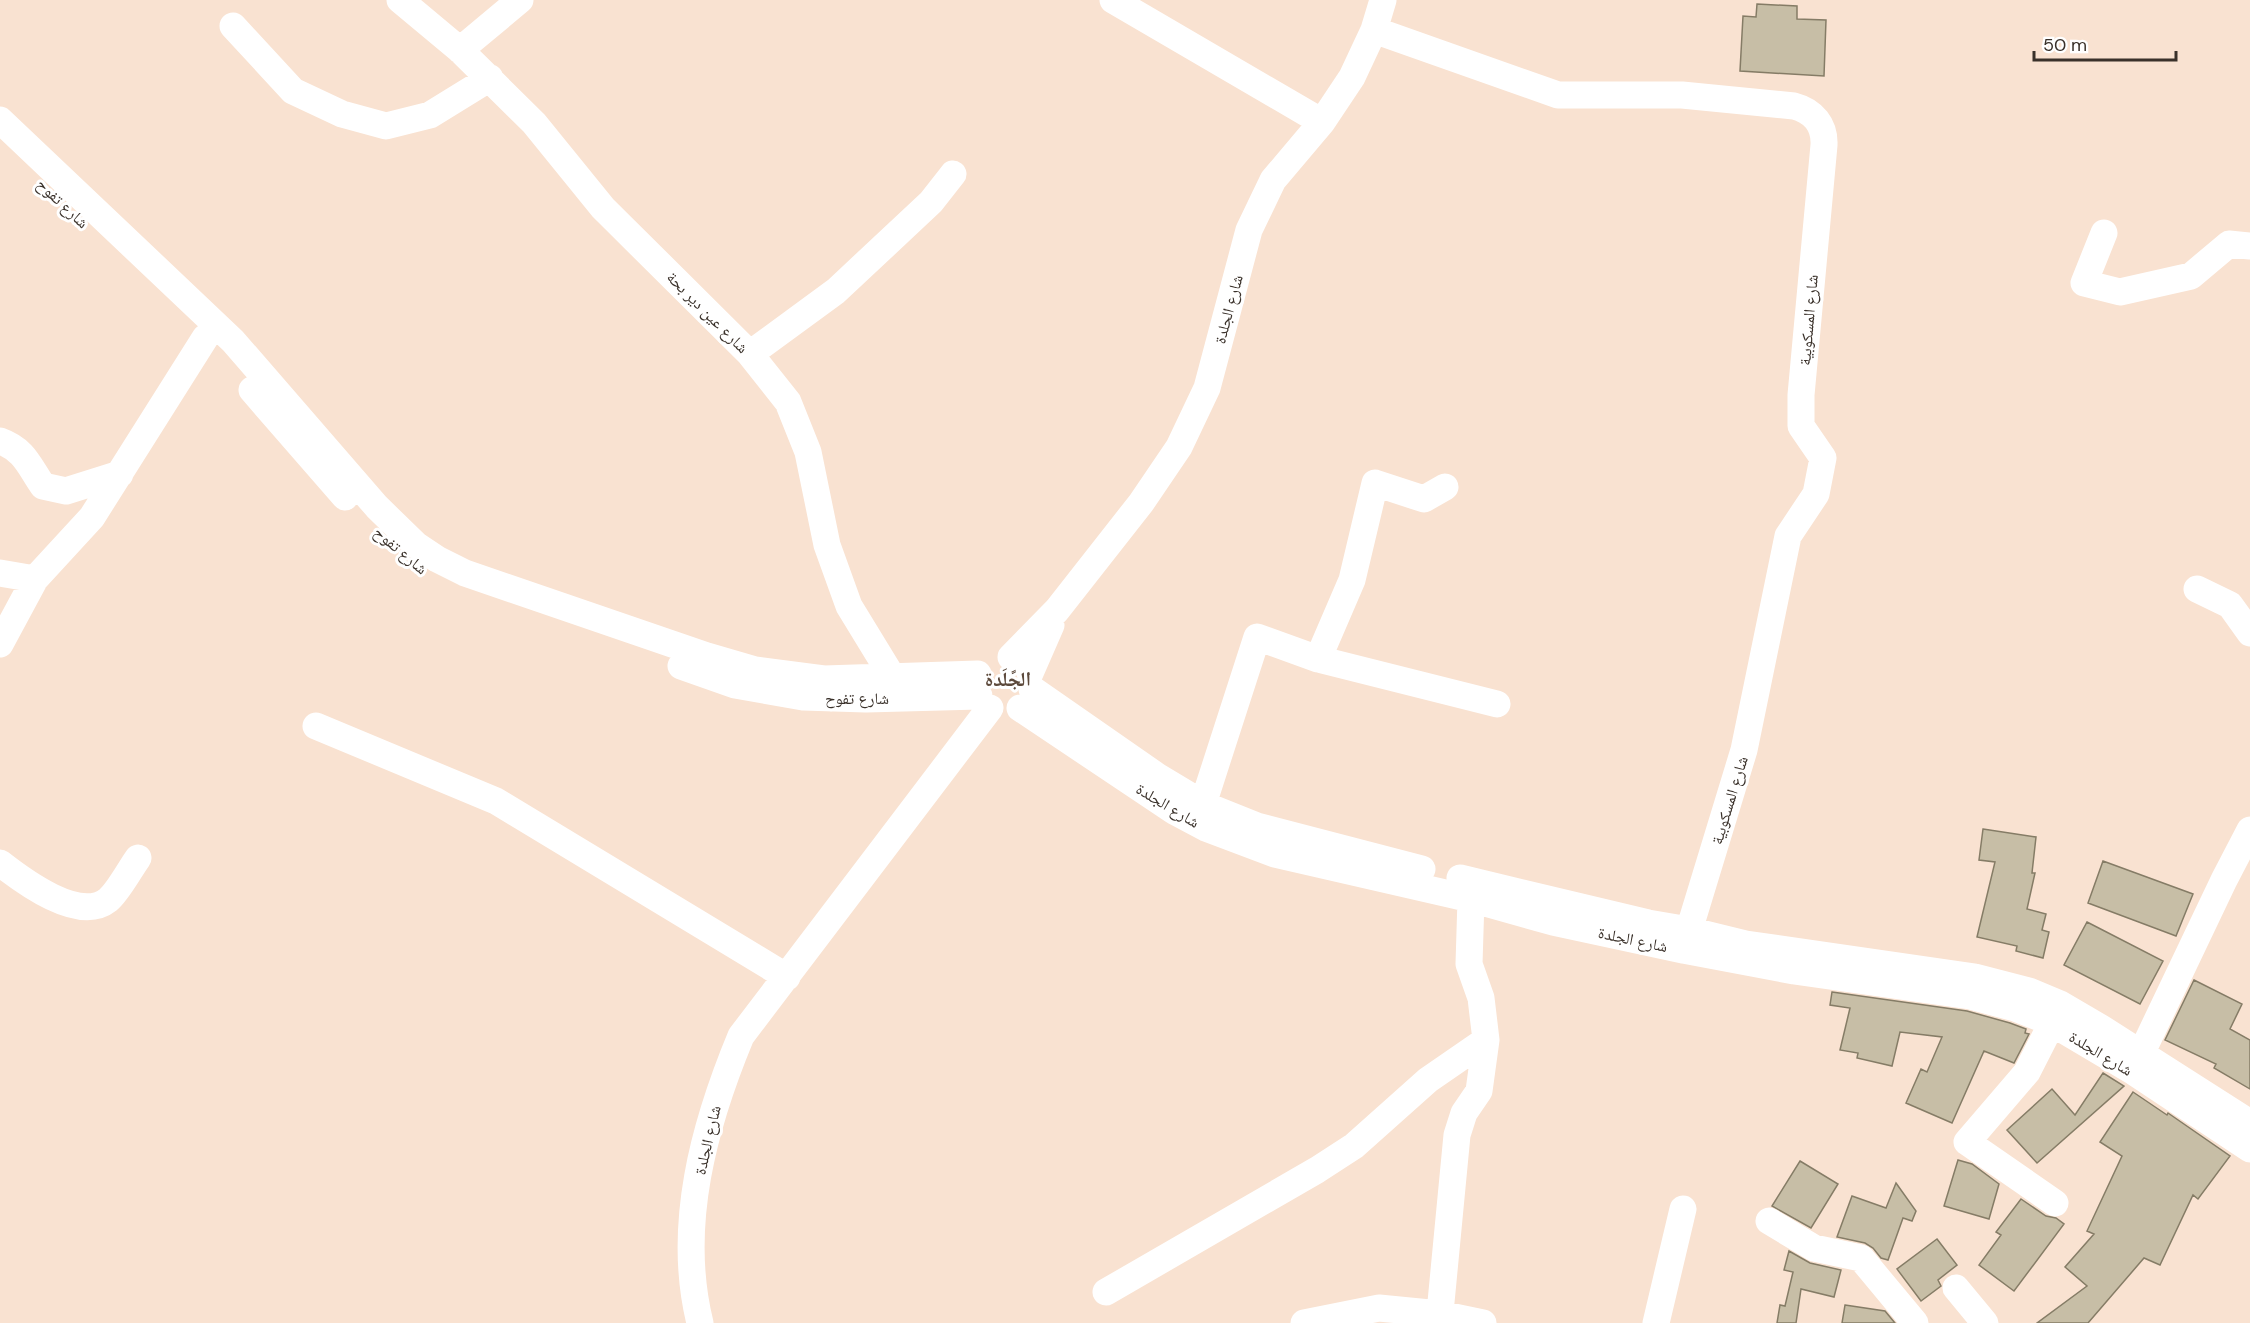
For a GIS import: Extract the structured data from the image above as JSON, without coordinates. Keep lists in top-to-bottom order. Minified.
{"streets":{"street":["شارع تفوح","شارع الجلدة","شارع عين دير بحة","شارع المسكوبية"]},"crossings":[["شارع تفوح","شارع الجلدة"],["شارع تفوح","شارع عين دير بحة"],["شارع الجلدة","شارع المسكوبية"]],"districts":["الجًلَدة"],"scale_bar":"50 m"}
